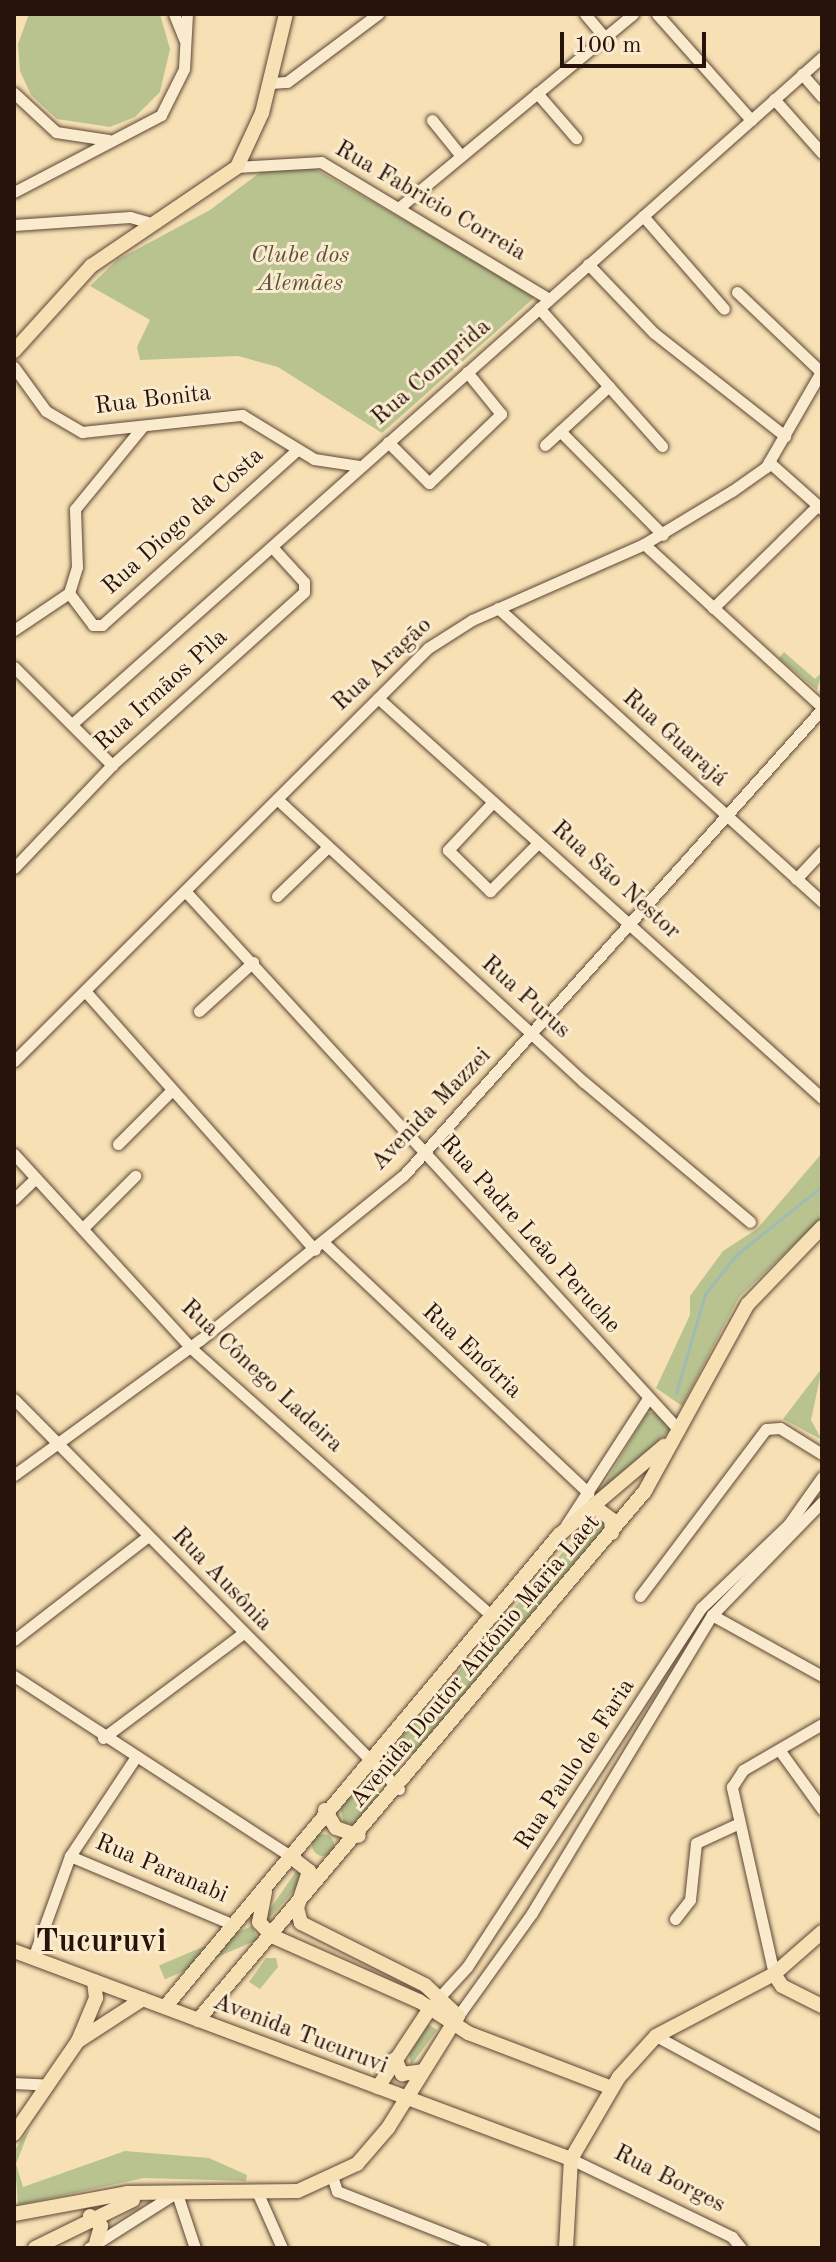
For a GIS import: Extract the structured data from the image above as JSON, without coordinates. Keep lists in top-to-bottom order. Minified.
{"streets":{"main road":["Avenida Doutor Antônio Maria Laet","Rua Paulo de Faria","Avenida Tucuruvi"],"street":["Rua Fabricio Correia","Rua Comprida","Rua Bonita","Rua Diogo da Costa","Rua Aragão","Rua Irmãos Pìla","Rua Guarajá","Rua São Nestor","Rua Purus","Avenida Mazzei","Rua Padre Leão Peruche","Rua Enótria","Rua Cônego Ladeira","Rua Ausônia","Rua Paranabi","Rua Borges"]},"crossings":[["Rua Fabricio Correia","Rua Comprida"],["Rua Comprida","Rua Bonita"],["Rua Comprida","Rua Irmãos Pìla"],["Rua Bonita","Rua Diogo da Costa"],["Rua Aragão","Rua Guarajá"],["Rua Aragão","Rua São Nestor"],["Rua Aragão","Rua Purus"],["Rua Aragão","Rua Padre Leão Peruche"],["Rua Aragão","Rua Enótria"],["Rua Guarajá","Avenida Mazzei"],["Rua São Nestor","Avenida Mazzei"],["Rua Purus","Avenida Mazzei"],["Avenida Mazzei","Rua Padre Leão Peruche"],["Avenida Mazzei","Rua Enótria"],["Avenida Mazzei","Rua Cônego Ladeira"],["Avenida Mazzei","Rua Ausônia"],["Rua Padre Leão Peruche","Avenida Doutor Antônio Maria Laet"],["Rua Enótria","Avenida Doutor Antônio Maria Laet"],["Rua Cônego Ladeira","Avenida Doutor Antônio Maria Laet"],["Rua Ausônia","Avenida Doutor Antônio Maria Laet"],["Avenida Doutor Antônio Maria Laet","Rua Paranabi"],["Avenida Doutor Antônio Maria Laet","Avenida Tucuruvi"],["Rua Paulo de Faria","Avenida Tucuruvi"],["Avenida Tucuruvi","Rua Borges"]],"districts":["Tucuruvi"],"parks":["Clube dos Alemães"],"scale_bar":"100 m"}
